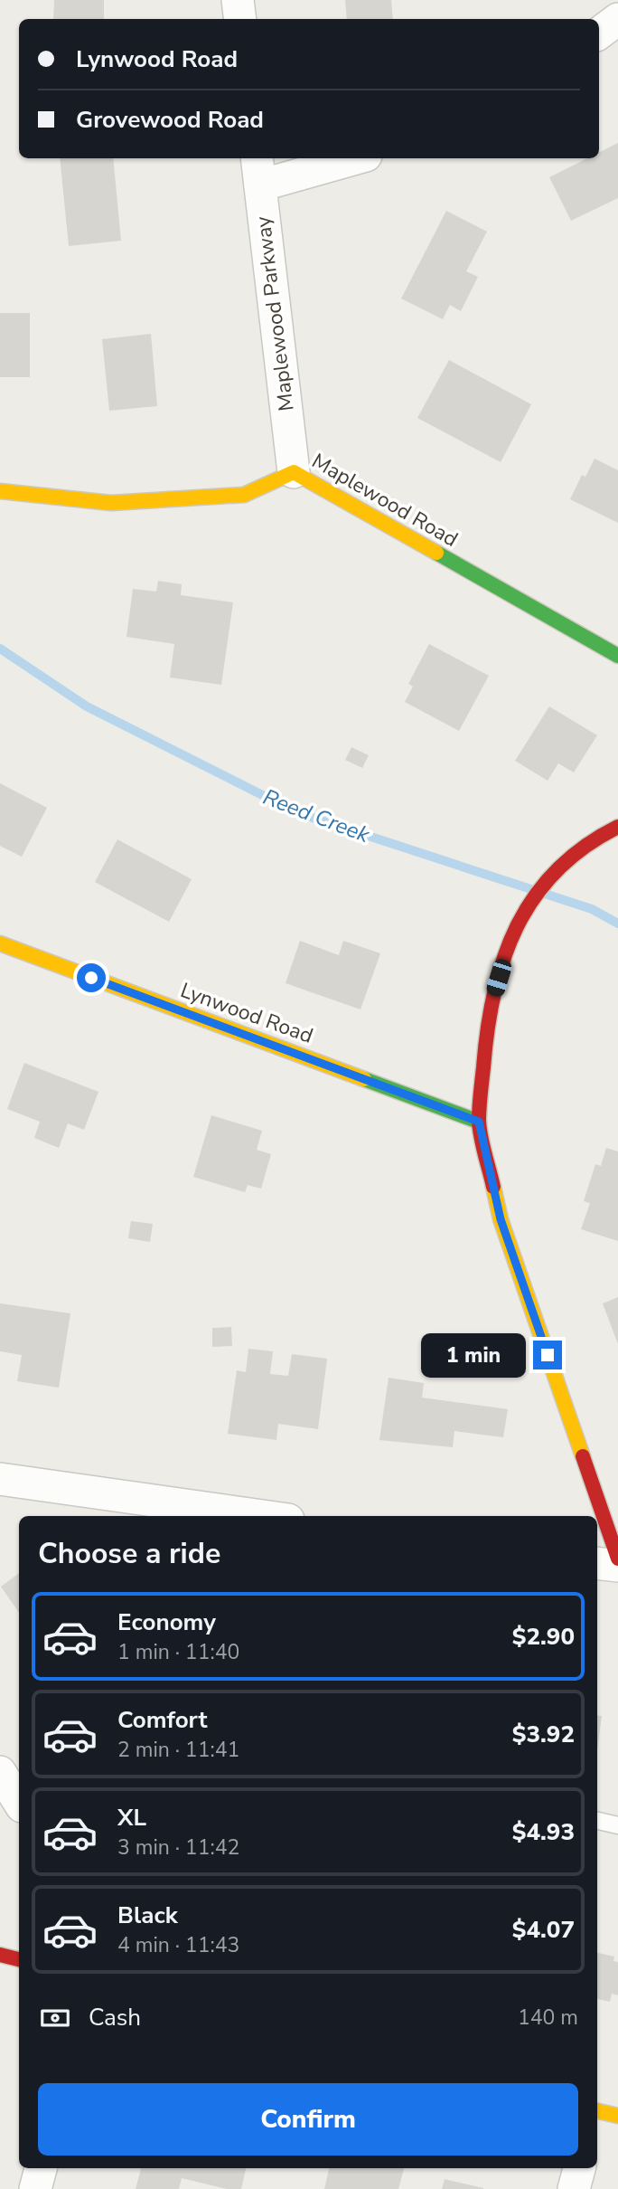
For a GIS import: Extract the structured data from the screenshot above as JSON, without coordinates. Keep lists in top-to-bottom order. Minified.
{"streets":{"street":["Maplewood Parkway","Maplewood Road","Lynwood Road"]},"crossings":[["Maplewood Parkway","Maplewood Road"]],"water":["Reed Creek"],"page":{"banner":["Lynwood Road","Grovewood Road"],"bubble":"1 min","heading":"Choose a ride","list":[{"name":"Economy","note":"1 min · 11:40","value":"$2.90"},{"name":"Comfort","note":"2 min · 11:41","value":"$3.92"},{"name":"XL","note":"3 min · 11:42","value":"$4.93"},{"name":"Black","note":"4 min · 11:43","value":"$4.07"}],"pay":["Cash","140 m"],"buttons":"Confirm"}}
